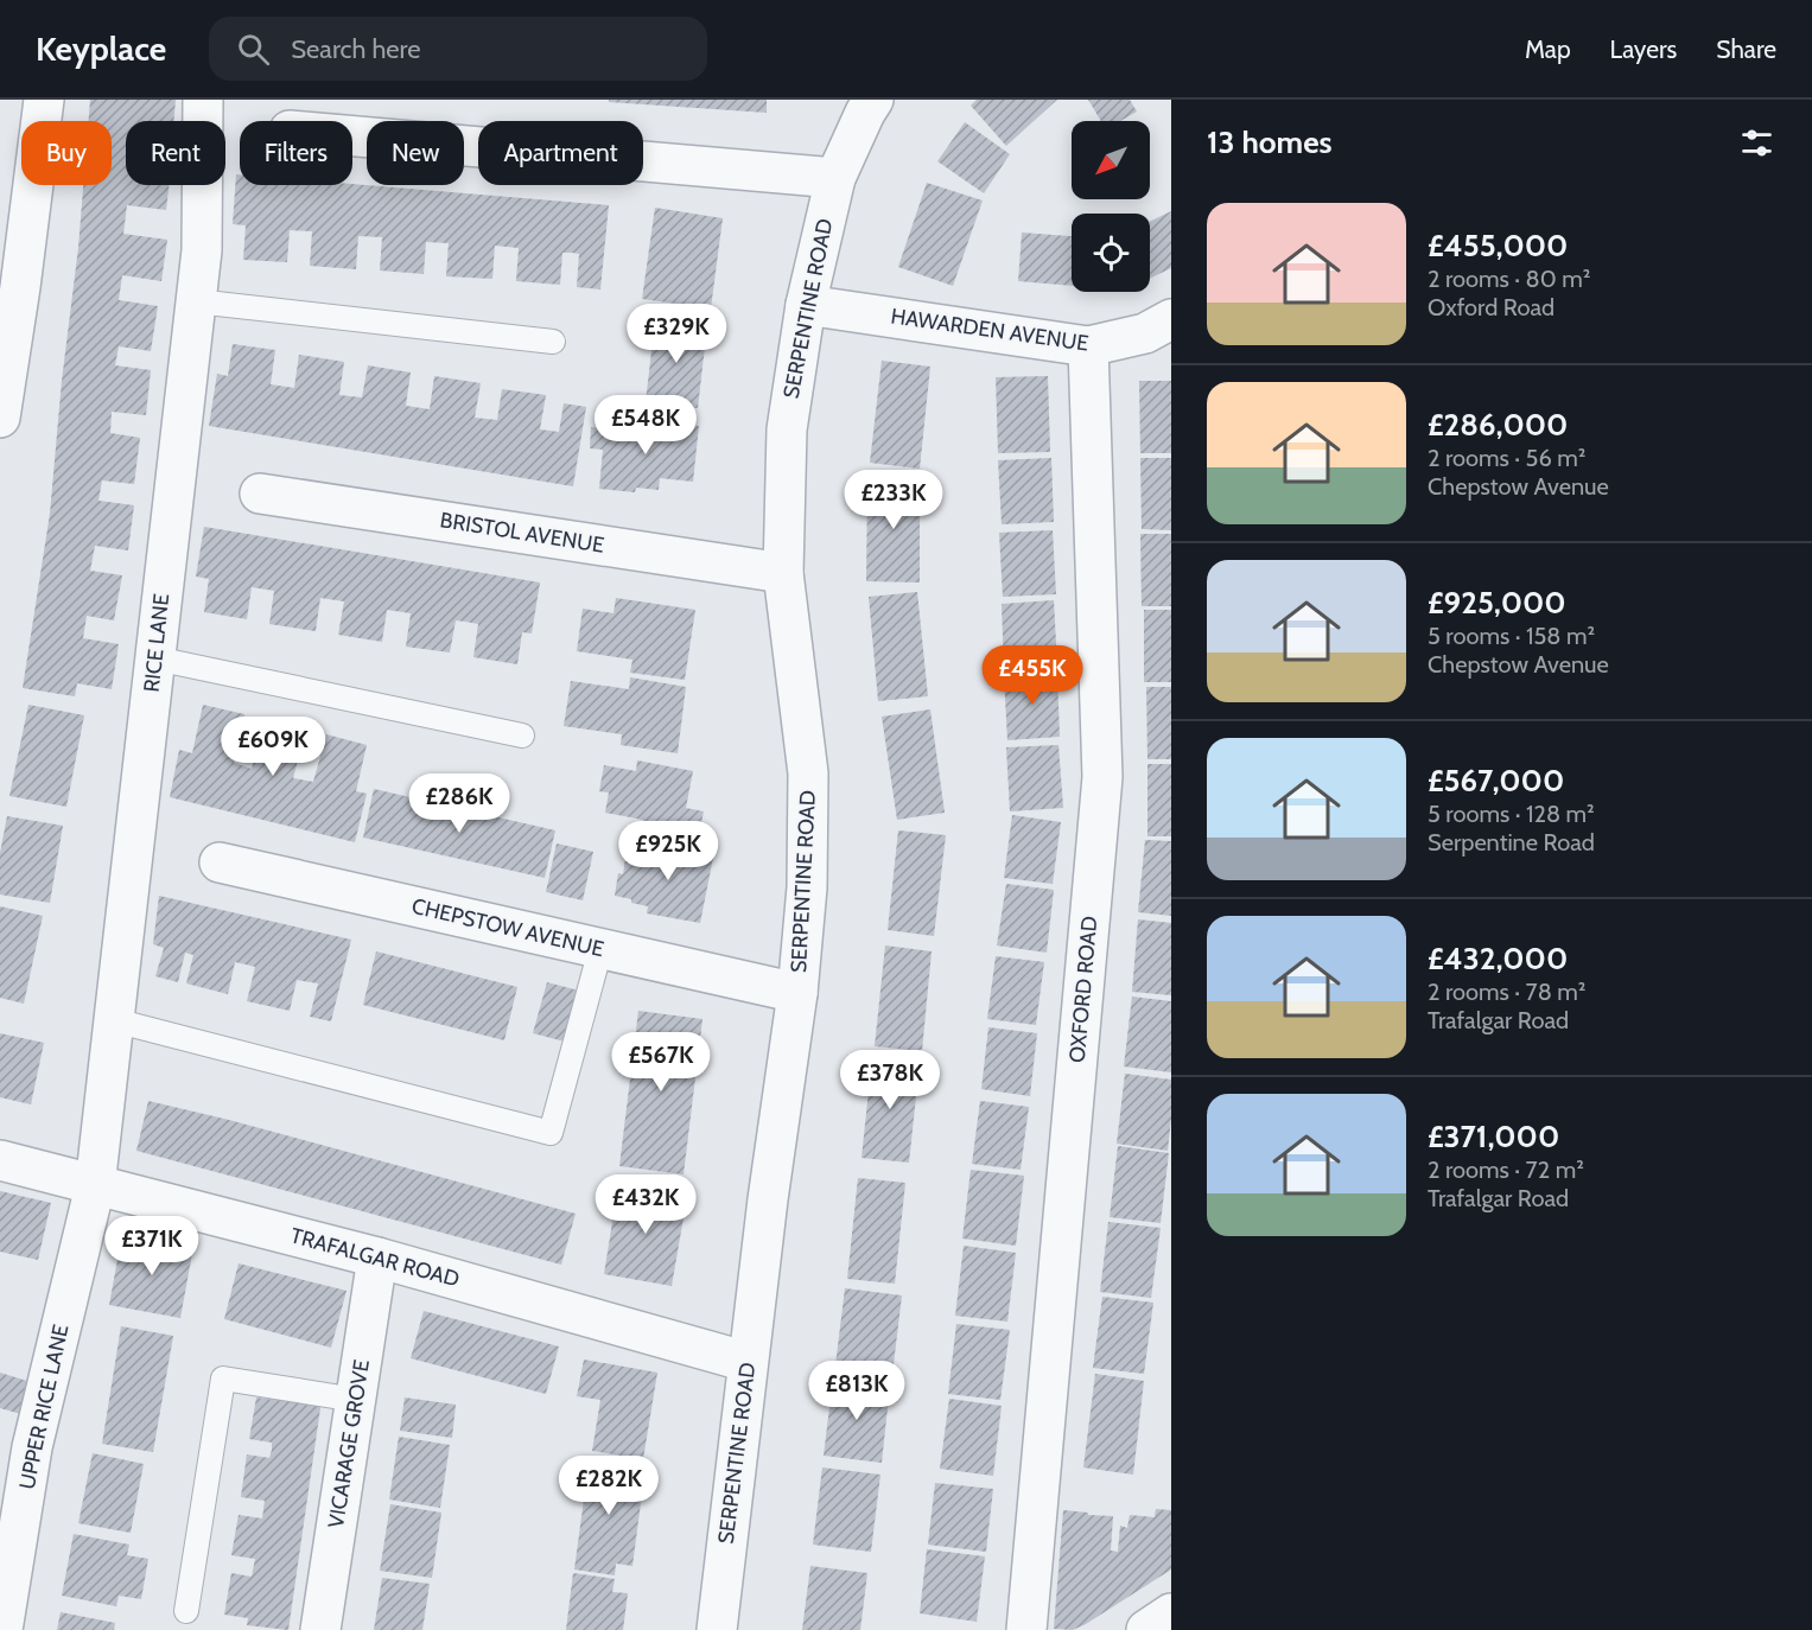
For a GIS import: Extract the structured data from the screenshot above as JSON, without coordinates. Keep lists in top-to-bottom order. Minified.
{"streets":{"street":["SERPENTINE ROAD","HAWARDEN AVENUE","BRISTOL AVENUE","RICE LANE","CHEPSTOW AVENUE","OXFORD ROAD","TRAFALGAR ROAD","UPPER RICE LANE","VICARAGE GROVE"]},"crossings":[["SERPENTINE ROAD","HAWARDEN AVENUE"],["SERPENTINE ROAD","BRISTOL AVENUE"],["SERPENTINE ROAD","CHEPSTOW AVENUE"],["SERPENTINE ROAD","TRAFALGAR ROAD"],["HAWARDEN AVENUE","OXFORD ROAD"],["RICE LANE","TRAFALGAR ROAD"],["RICE LANE","UPPER RICE LANE"],["TRAFALGAR ROAD","UPPER RICE LANE"],["TRAFALGAR ROAD","VICARAGE GROVE"]],"north":"bottom left","page":{"header":"Keyplace","search":"Search here","nav":["Map","Layers","Share"],"heading":"13 homes","chip":["Buy","Rent","Filters","New","Apartment"],"list":[{"name":"£455,000","note":"2 rooms · 80 m² · Oxford Road"},{"name":"£286,000","note":"2 rooms · 56 m² · Chepstow Avenue"},{"name":"£925,000","note":"5 rooms · 158 m² · Chepstow Avenue"},{"name":"£567,000","note":"5 rooms · 128 m² · Serpentine Road"},{"name":"£432,000","note":"2 rooms · 78 m² · Trafalgar Road"},{"name":"£371,000","note":"2 rooms · 72 m² · Trafalgar Road"}],"price":["£329K","£548K","£233K","£455K","£609K","£286K","£925K","£567K","£378K","£432K","£371K","£813K","£282K"]}}
